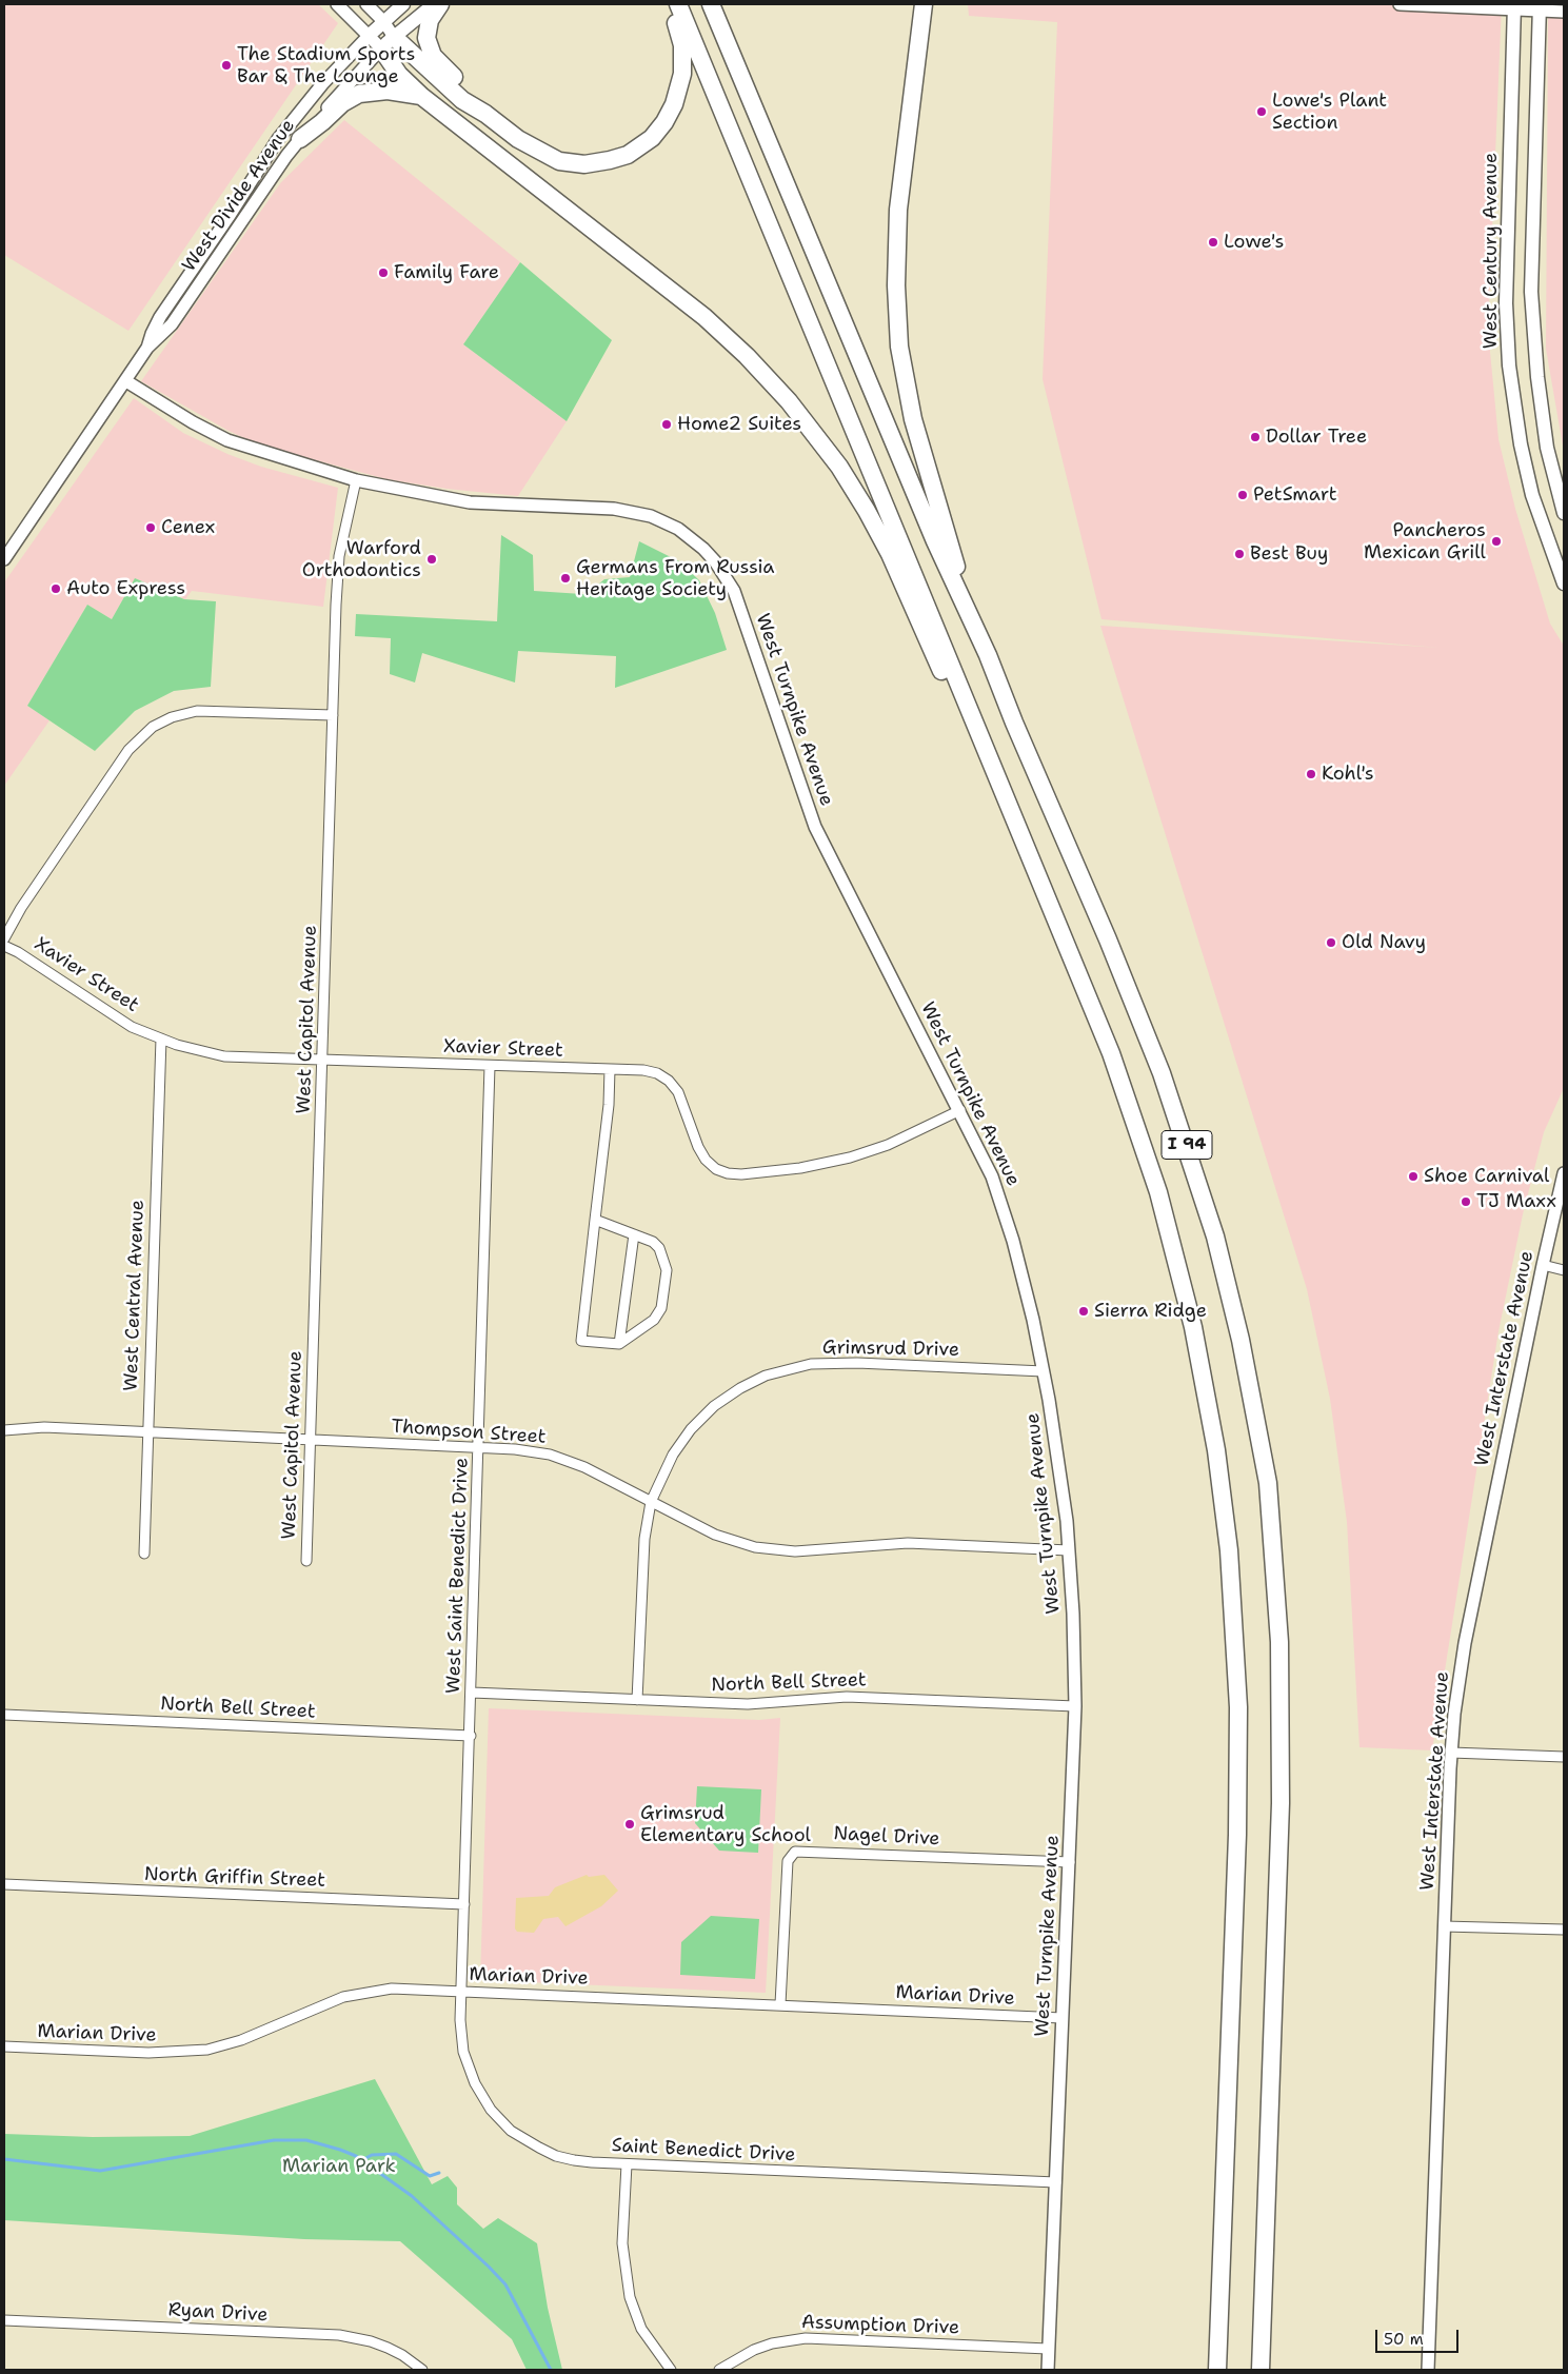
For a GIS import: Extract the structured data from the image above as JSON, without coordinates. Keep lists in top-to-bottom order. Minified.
{"streets":{"highway":["I 94"],"main road":["West Divide Avenue","West Century Avenue"],"street":["West Turnpike Avenue","Xavier Street","West Capitol Avenue","West Central Avenue","Grimsrud Drive","West Interstate Avenue","Thompson Street","West Saint Benedict Drive","North Bell Street","Nagel Drive","North Griffin Street","Marian Drive","Saint Benedict Drive","Ryan Drive","Assumption Drive"]},"crossings":[["West Divide Avenue","West Turnpike Avenue"],["West Turnpike Avenue","Xavier Street"],["West Turnpike Avenue","West Capitol Avenue"],["West Turnpike Avenue","Grimsrud Drive"],["West Turnpike Avenue","Thompson Street"],["West Turnpike Avenue","North Bell Street"],["West Turnpike Avenue","Nagel Drive"],["West Turnpike Avenue","Marian Drive"],["West Turnpike Avenue","Saint Benedict Drive"],["West Turnpike Avenue","Assumption Drive"],["Xavier Street","West Capitol Avenue"],["Xavier Street","West Central Avenue"],["Xavier Street","West Saint Benedict Drive"],["West Capitol Avenue","Thompson Street"],["West Central Avenue","Thompson Street"],["Grimsrud Drive","Thompson Street"],["Grimsrud Drive","North Bell Street"],["Thompson Street","West Saint Benedict Drive"],["West Saint Benedict Drive","North Bell Street"],["West Saint Benedict Drive","North Griffin Street"],["West Saint Benedict Drive","Marian Drive"],["West Saint Benedict Drive","Saint Benedict Drive"],["Nagel Drive","Marian Drive"],["Marian Drive","Saint Benedict Drive"]],"parks":["Marian Park"],"places":["The Stadium Sports Bar & The Lounge","Lowe's Plant Section","Lowe's","Family Fare","Home2 Suites","Dollar Tree","PetSmart","Cenex","Pancheros Mexican Grill","Best Buy","Warford Orthodontics","Germans From Russia Heritage Society","Auto Express","Kohl's","Old Navy","Shoe Carnival","TJ Maxx","Sierra Ridge","Grimsrud Elementary School"],"scale_bar":"50 m"}
